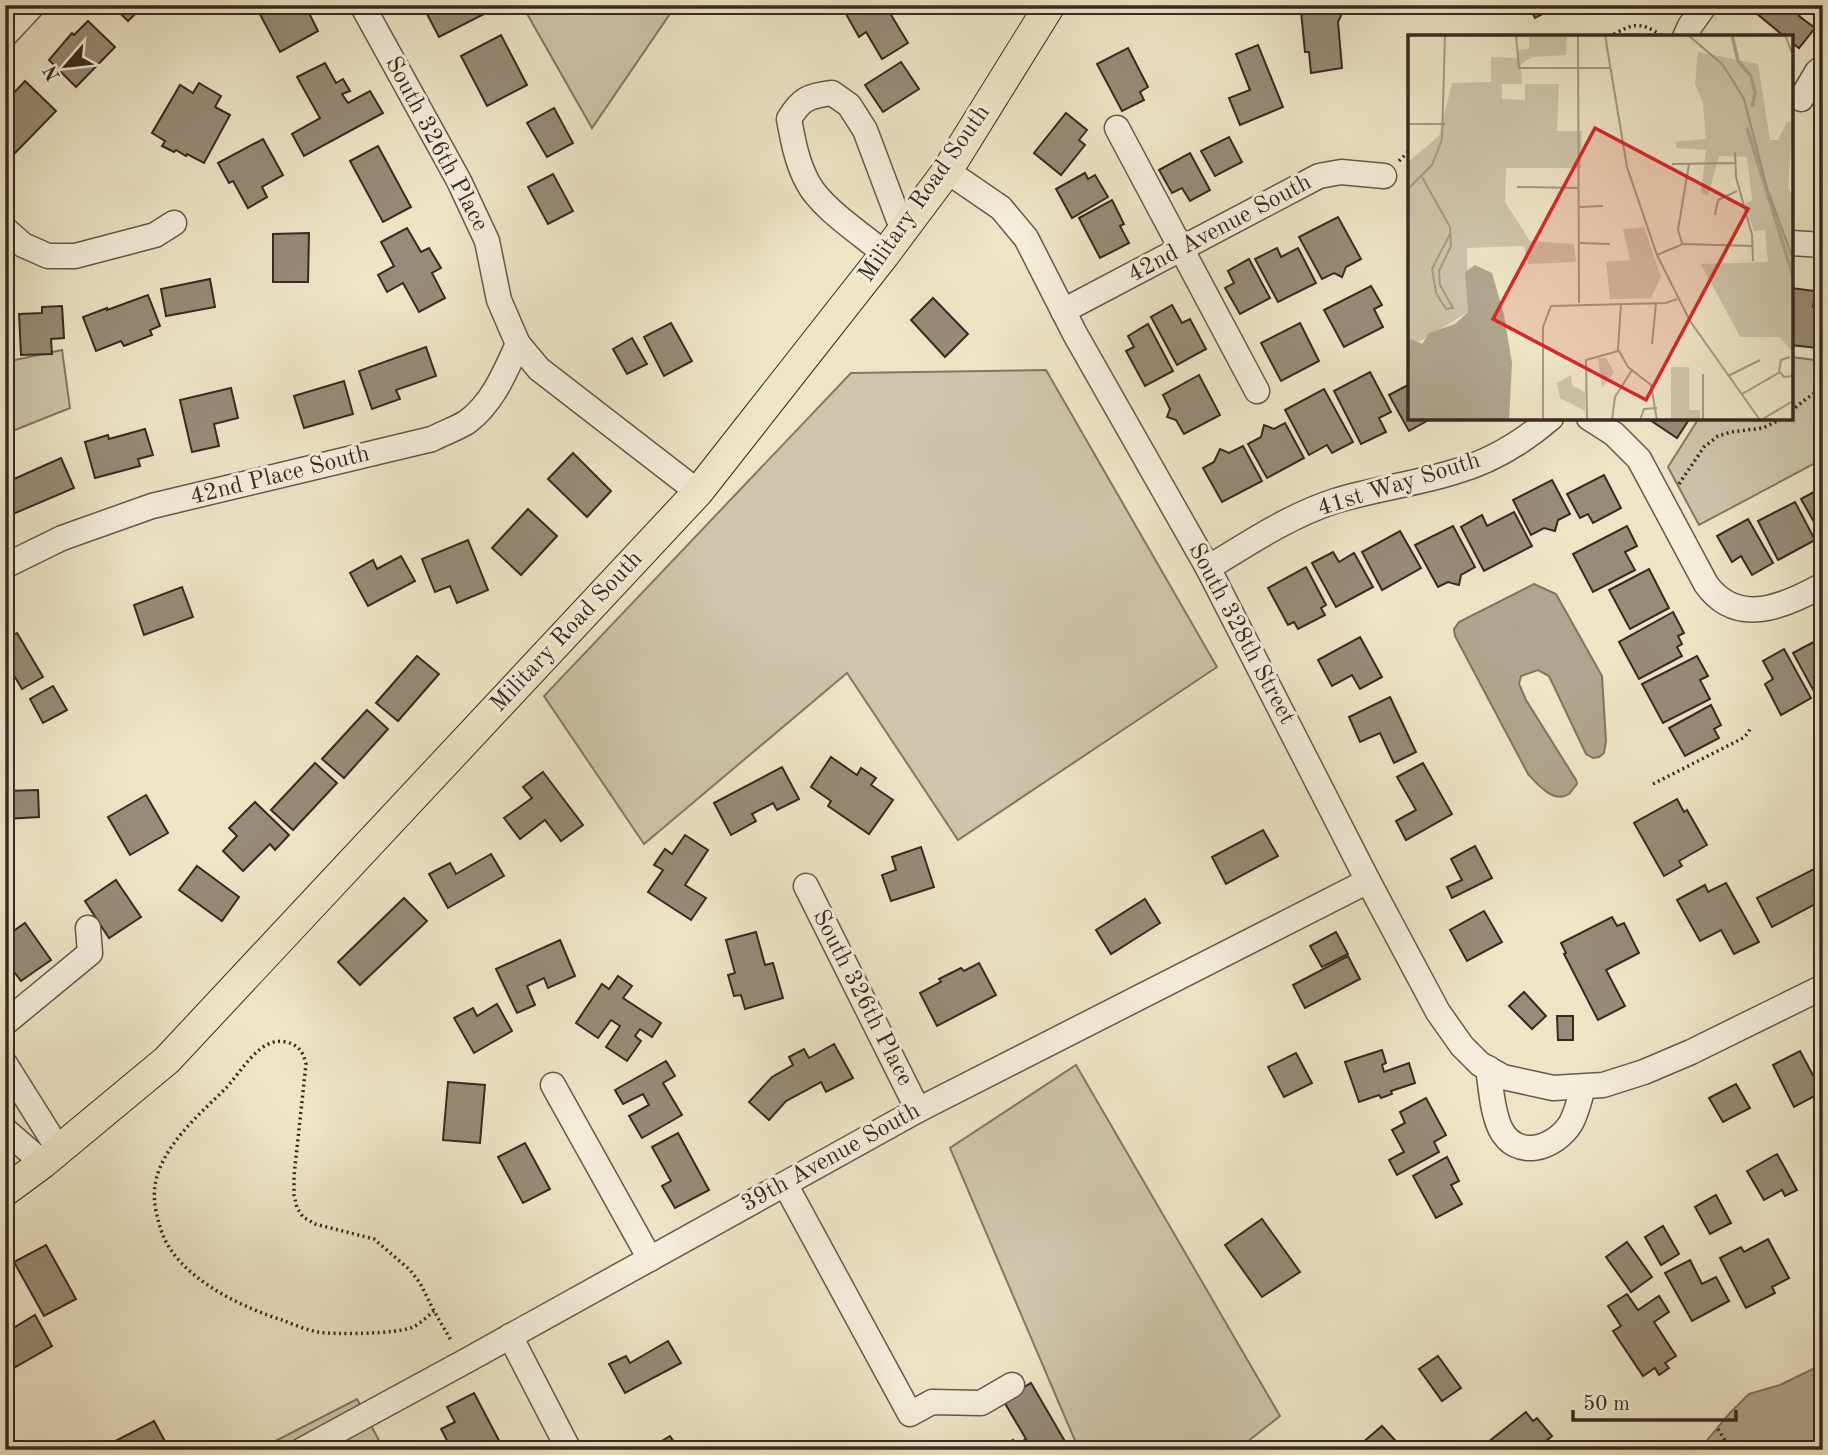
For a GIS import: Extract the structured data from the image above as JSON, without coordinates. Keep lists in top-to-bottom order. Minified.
{"streets":{"main road":["Military Road South"],"street":["South 326th Place","42nd Avenue South","42nd Place South","41st Way South","South 328th Street","39th Avenue South"]},"crossings":[["South 326th Place","Military Road South"],["South 326th Place","42nd Place South"],["South 326th Place","39th Avenue South"],["Military Road South","South 328th Street"],["42nd Avenue South","South 328th Street"],["41st Way South","South 328th Street"],["South 328th Street","39th Avenue South"]],"scale_bar":"50 m","north":"bottom left"}
